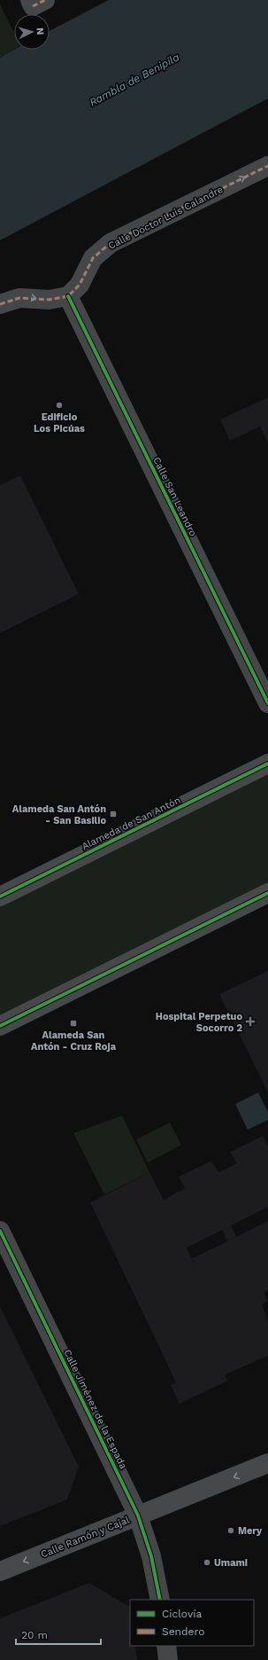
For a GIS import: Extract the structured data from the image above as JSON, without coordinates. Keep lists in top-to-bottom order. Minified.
{"streets":{"main road":["Alameda de San Antón","Calle Ramón y Cajal"],"street":["Calle Doctor Luis Calandre","Calle San Leandro","Calle Jiménez de la Espada"]},"crossings":[["Calle Doctor Luis Calandre","Calle San Leandro"],["Calle Jiménez de la Espada","Calle Ramón y Cajal"]],"one_way":["Calle Doctor Luis Calandre","Calle Ramón y Cajal"],"water":["Rambla de Benipila"],"places":{"other":["Edificio Los Picúas","Mery","Umami"],"transit":["Alameda San Antón - San Basilio","Alameda San Antón - Cruz Roja"],"health":["Hospital Perpetuo Socorro 2"]},"legend":["Ciclovía","Sendero"],"scale_bar":"20 m","north":"right"}
